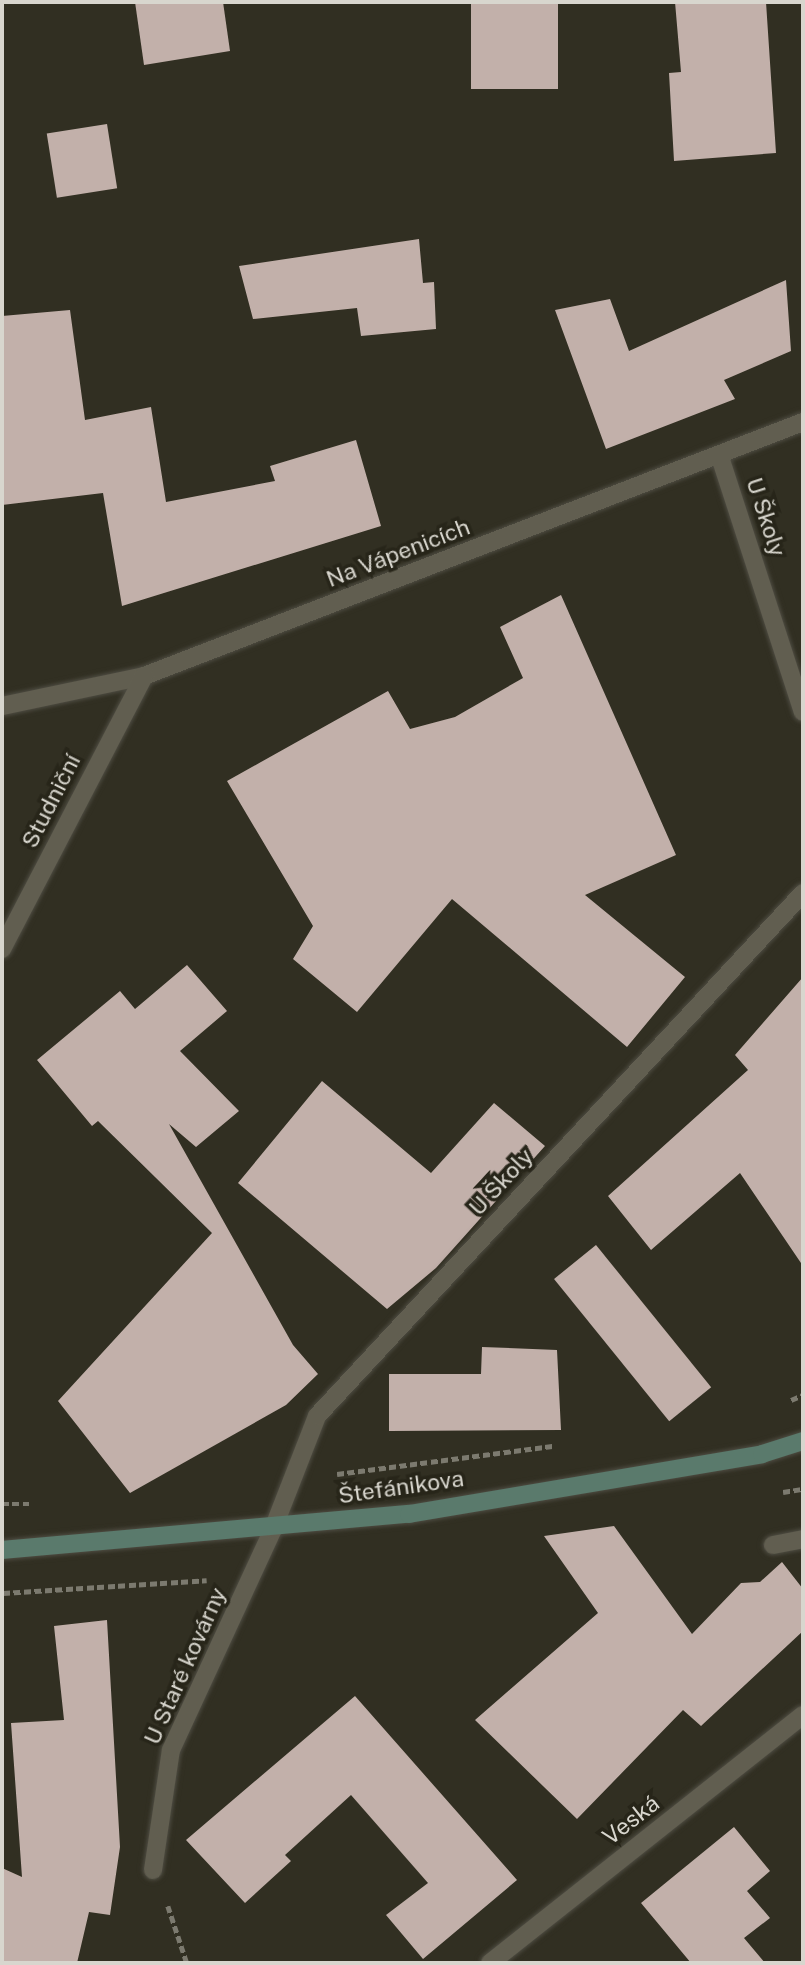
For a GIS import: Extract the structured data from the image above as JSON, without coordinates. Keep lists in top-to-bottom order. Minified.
{"streets":{"street":["U Školy","Na Vápenicích","Studniční","Štefánikova","U Staré kovárny","Veská"]},"crossings":[["U Školy","Na Vápenicích"],["U Školy","Štefánikova"],["U Školy","U Staré kovárny"],["Na Vápenicích","Studniční"],["Štefánikova","U Staré kovárny"]]}
